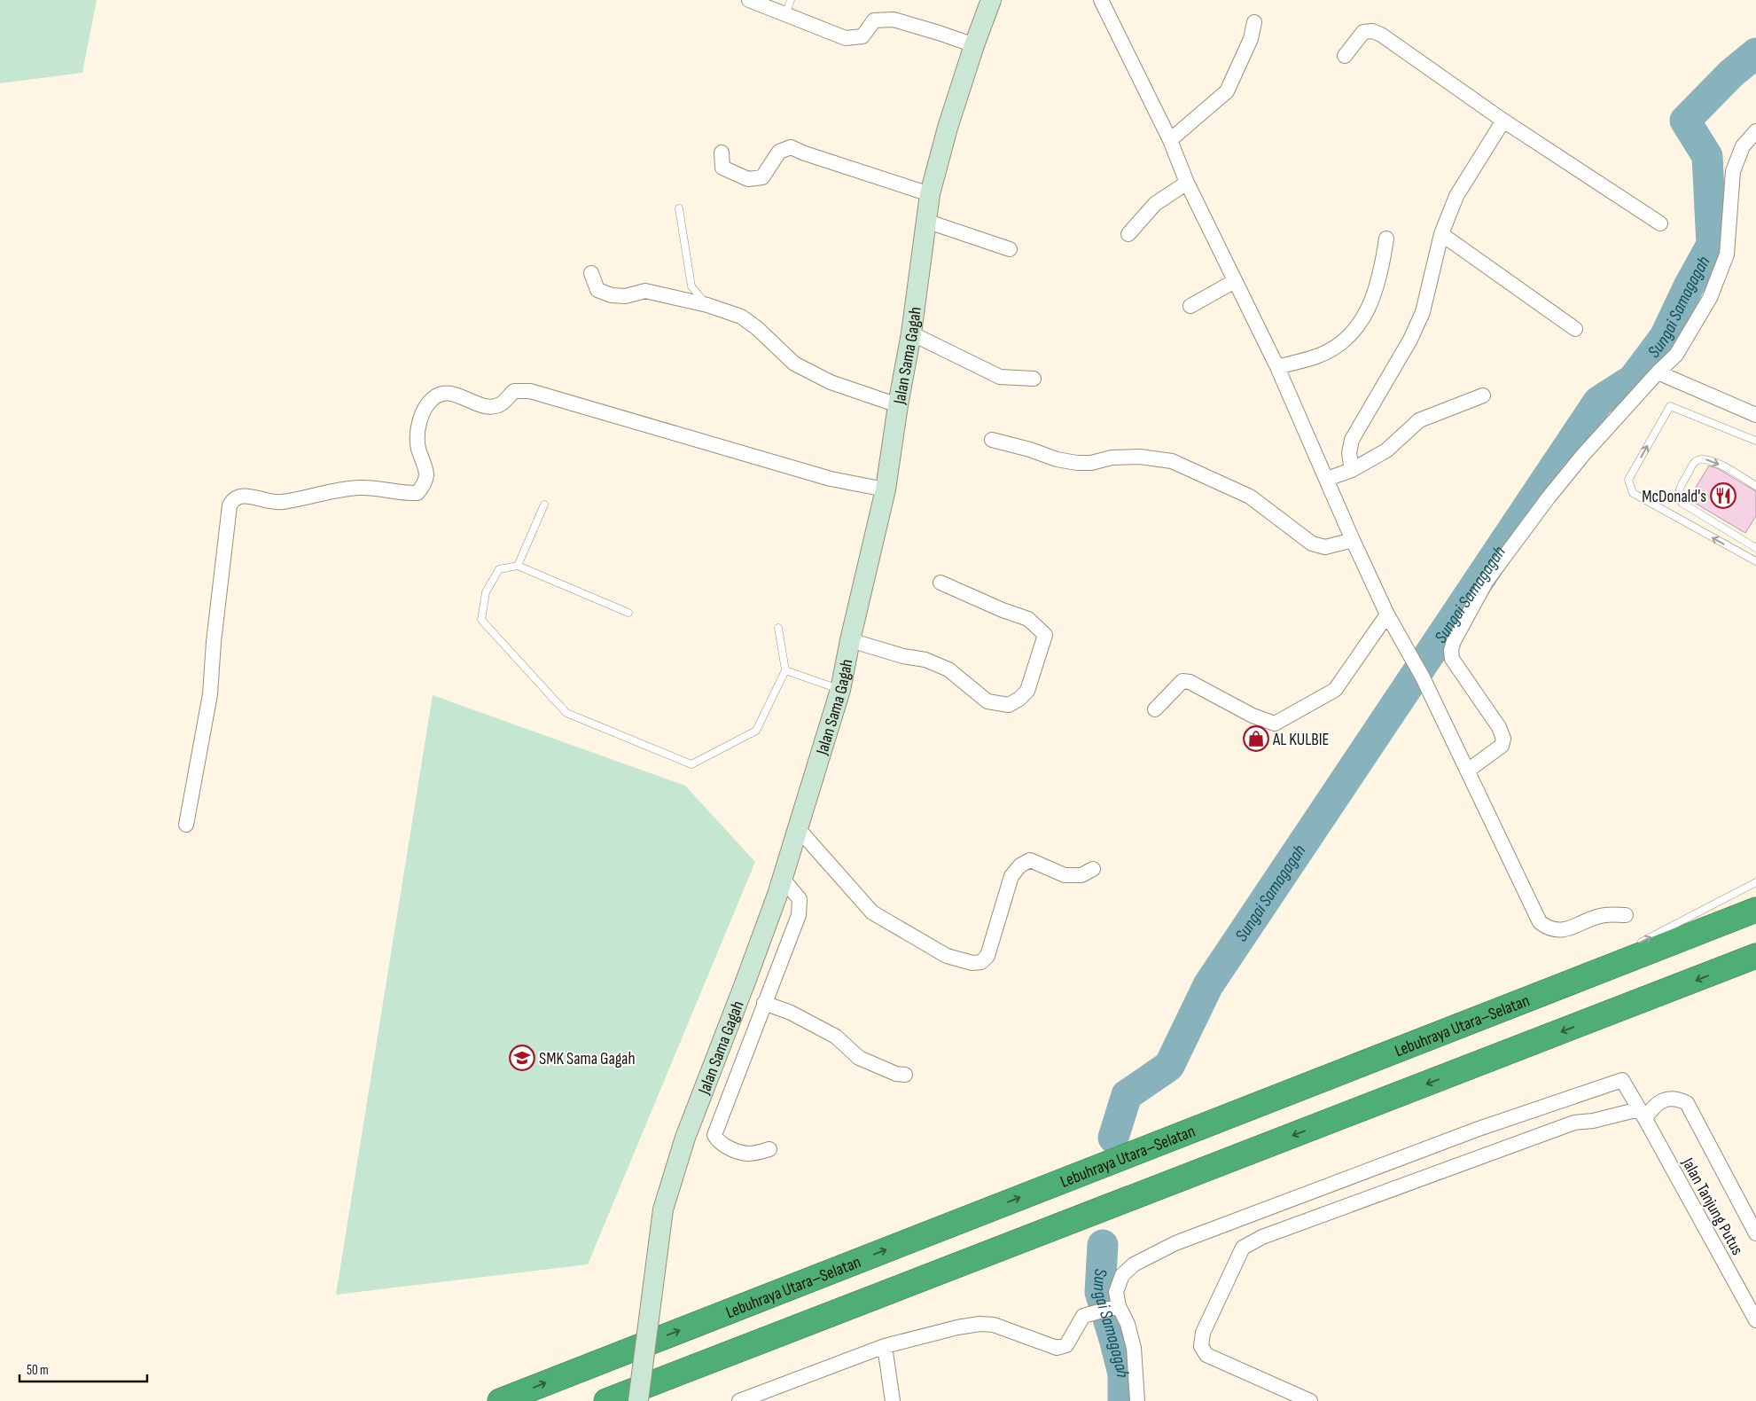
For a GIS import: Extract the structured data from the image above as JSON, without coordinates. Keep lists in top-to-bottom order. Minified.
{"streets":{"highway":["Lebuhraya Utara–Selatan"],"street":["Jalan Sama Gagah","Jalan Tanjung Putus"]},"water":["Sungai Samagagah"],"places":{"restaurant":["McDonald's"],"shop":["AL KULBIE"],"school or university":["SMK Sama Gagah"]},"scale_bar":"50 m"}
